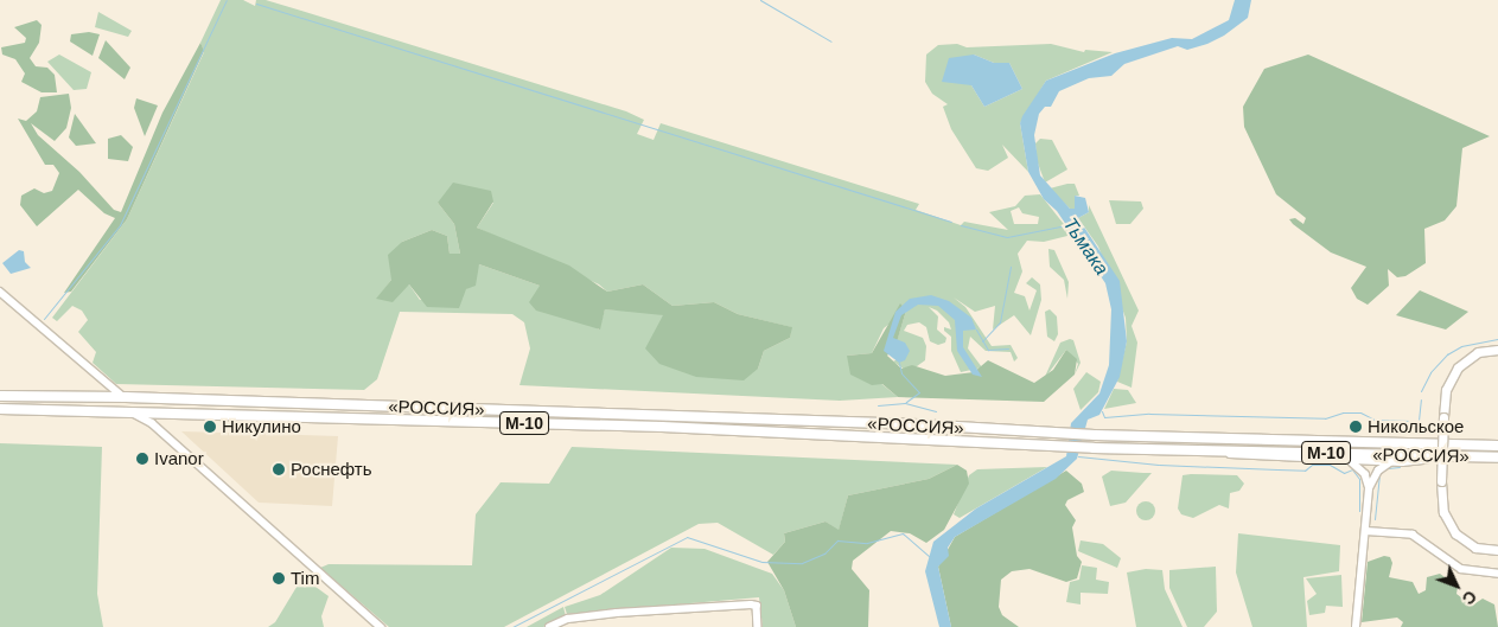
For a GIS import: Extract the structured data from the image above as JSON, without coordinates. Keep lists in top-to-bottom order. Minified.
{"streets":{"highway":["«РОССИЯ»","М-10"]},"water":["Тьмака"],"places":["Никулино","Никольское","Ivanor","Роснефть","Tim"],"north":"bottom right"}
